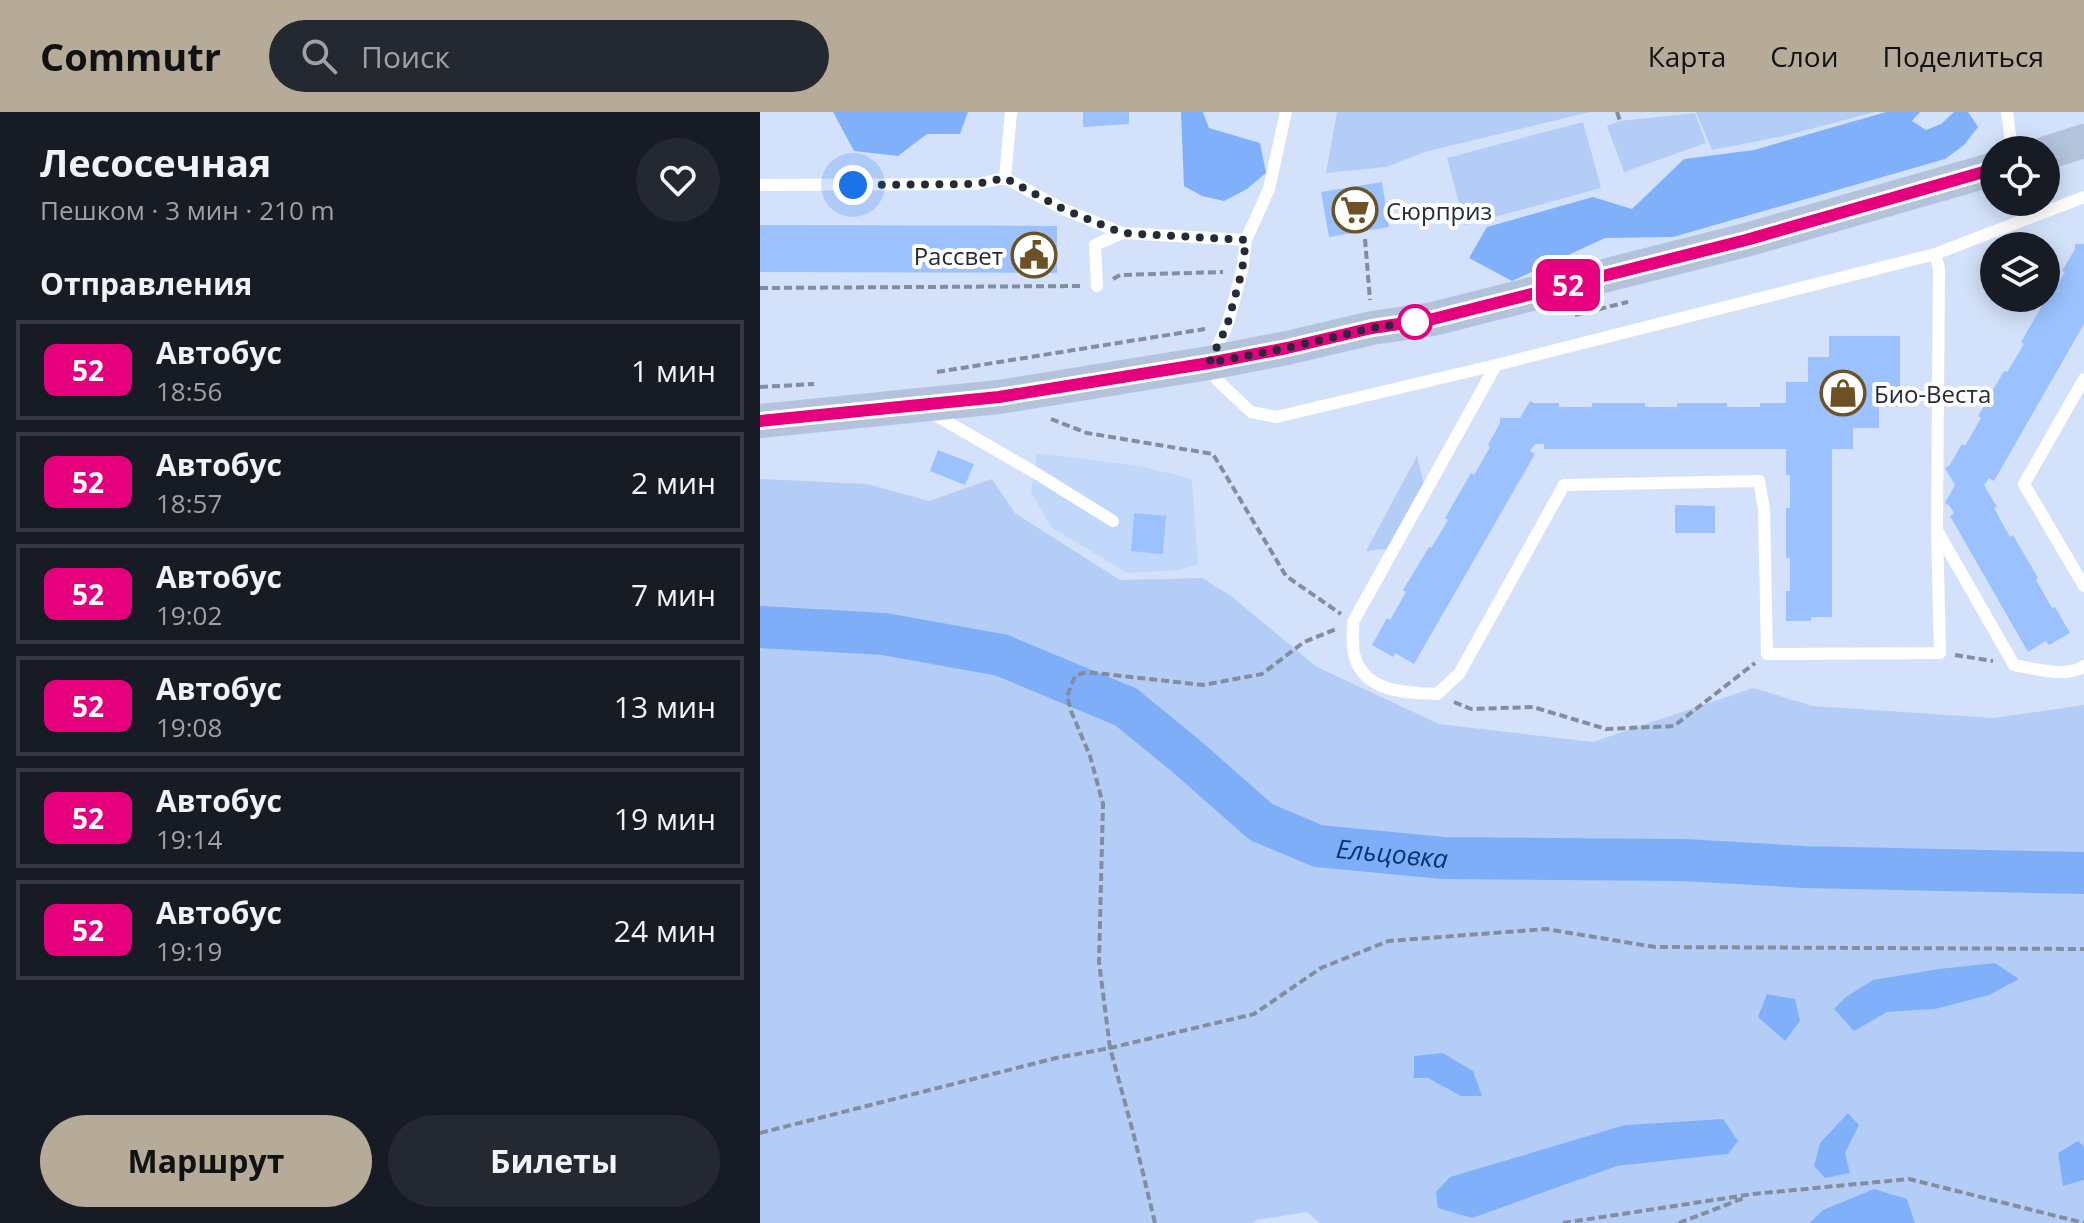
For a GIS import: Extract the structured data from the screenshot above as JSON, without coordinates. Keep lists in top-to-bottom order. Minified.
{"water":["Ельцовка"],"places":{"supermarket":["Сюрприз"],"public building":["Рассвет"],"shop":["Био-Веста"]},"lines":["bus line 52"],"page":{"header":"Commutr","search":"Поиск","nav":["Карта","Слои","Поделиться"],"heading":[["Лесосечная","Пешком · 3 мин · 210 m"],"Отправления"],"on_map":"52","list":[{"mark":"52","name":"Автобус","note":"18:56","value":"1 мин"},{"mark":"52","name":"Автобус","note":"18:57","value":"2 мин"},{"mark":"52","name":"Автобус","note":"19:02","value":"7 мин"},{"mark":"52","name":"Автобус","note":"19:08","value":"13 мин"},{"mark":"52","name":"Автобус","note":"19:14","value":"19 мин"},{"mark":"52","name":"Автобус","note":"19:19","value":"24 мин"}],"buttons":["Маршрут","Билеты"]}}
